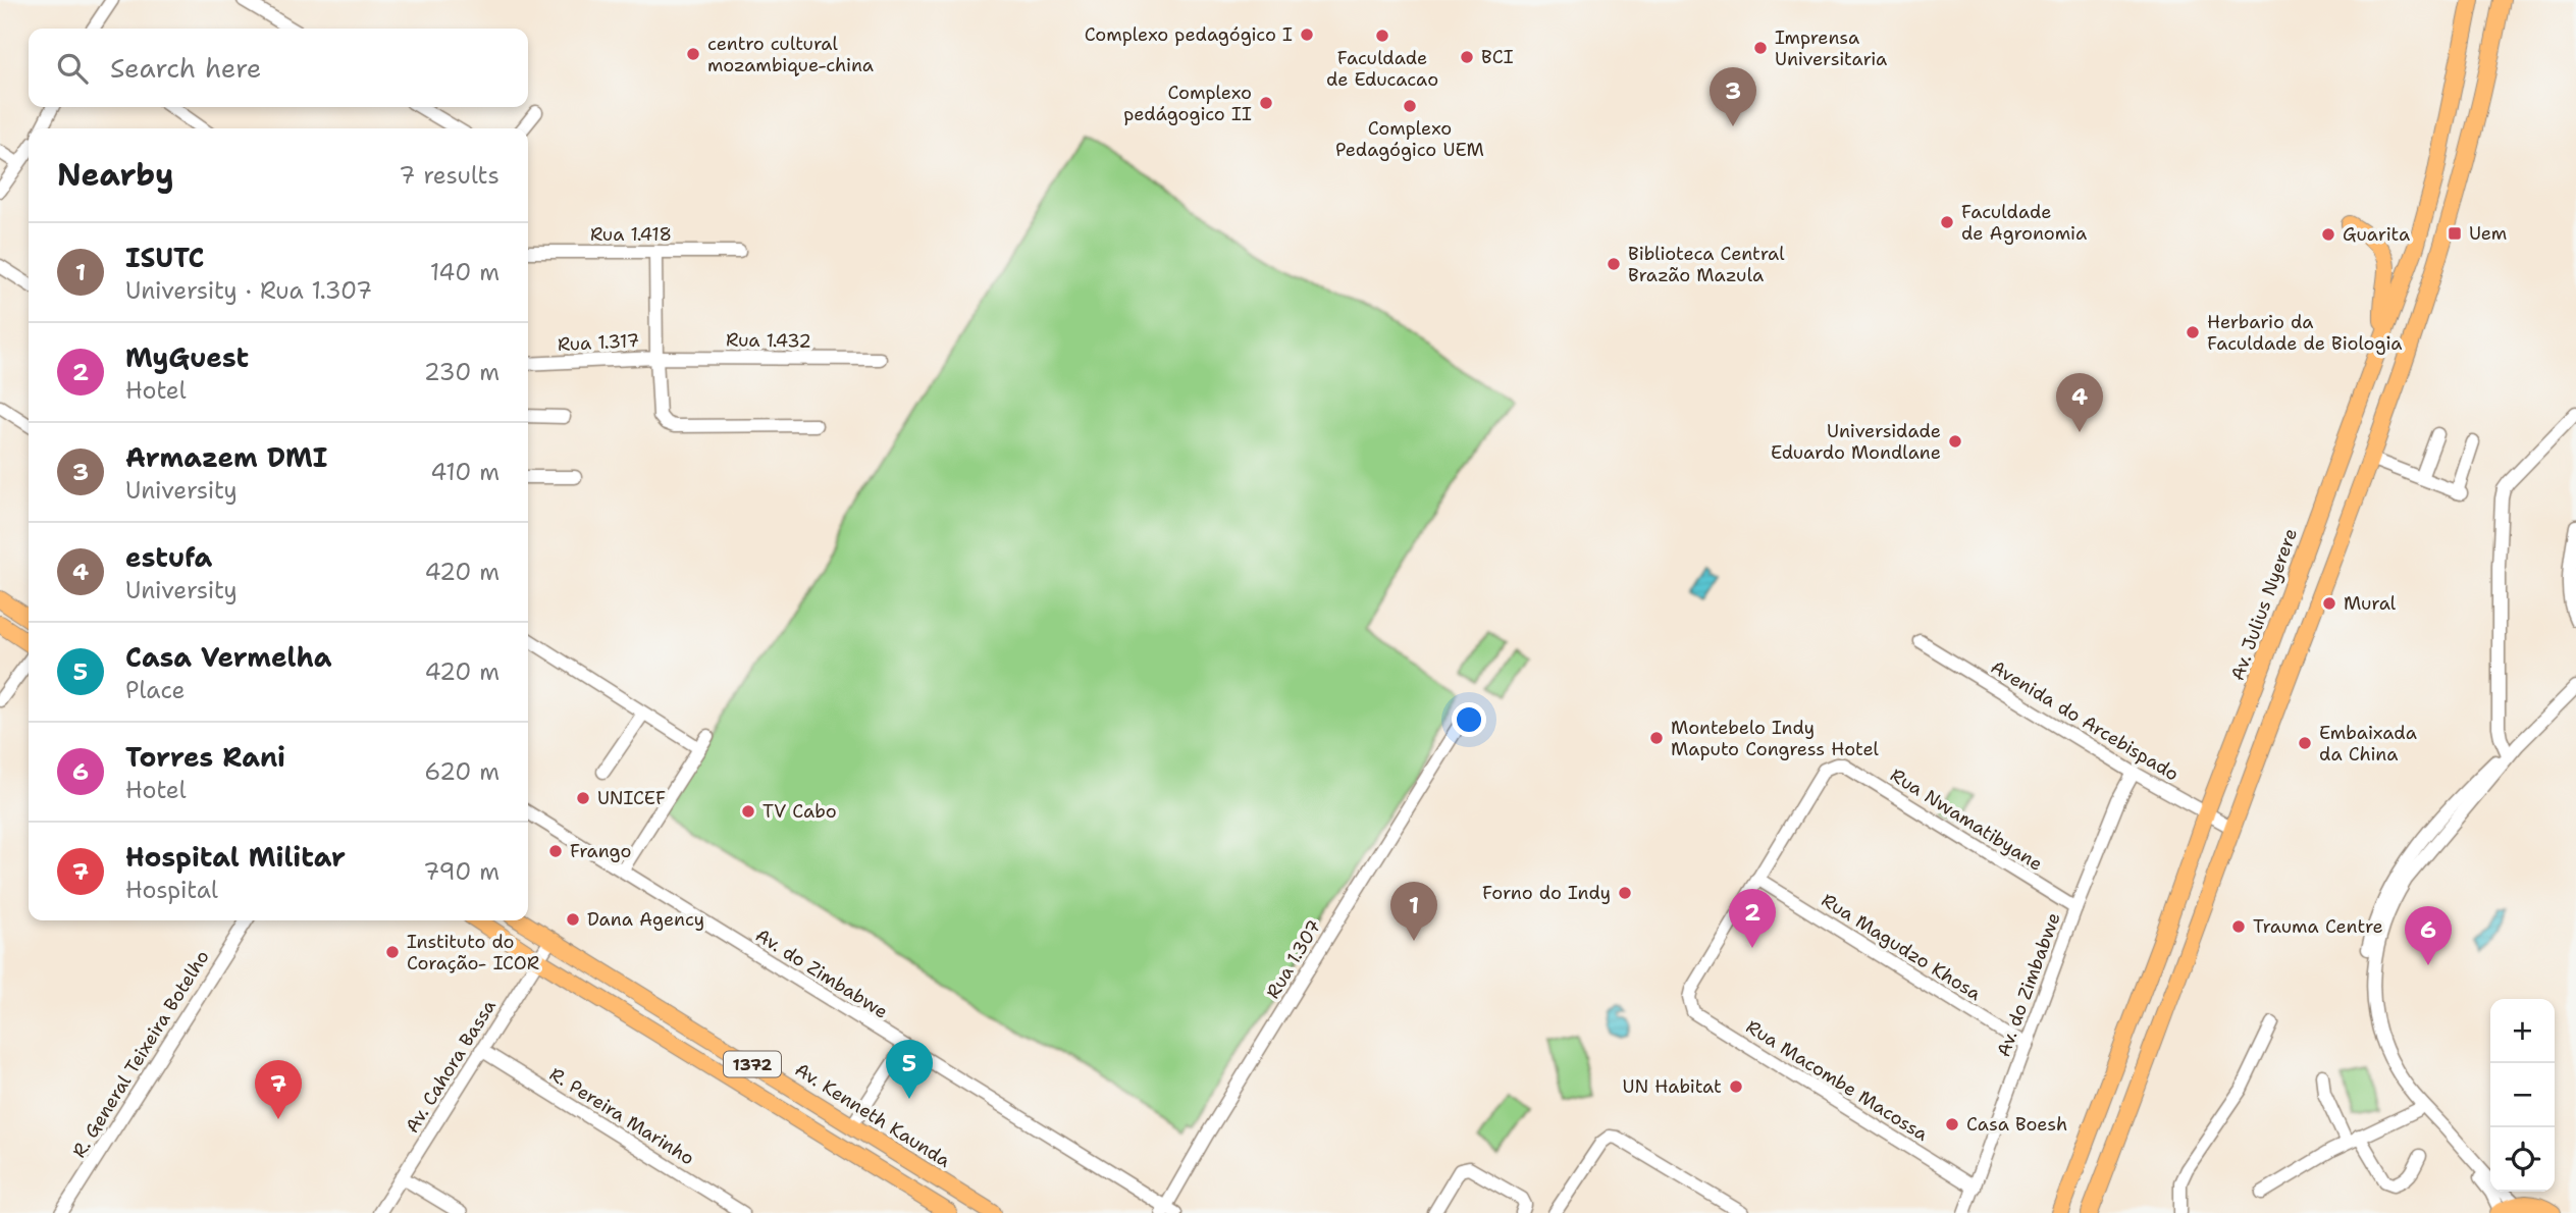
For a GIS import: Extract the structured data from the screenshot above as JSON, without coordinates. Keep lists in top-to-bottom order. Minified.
{"streets":{"main road":["Av. Julius Nyerere","1372","Av. Kenneth Kaunda"],"street":["Rua 1.418","Rua 1.432","Rua 1.317","Avenida do Arcebispado","Rua Nwamatibyane","Rua Magudzo Khosa","Rua 1.307","Av. do Zimbabwe","R. General Teixeira Botelho","Av. Cahora Bassa","Rua Macombe Macossa","R. Pereira Marinho"]},"crossings":[["Rua 1.418","Rua 1.317"],["Rua 1.432","Rua 1.317"],["Av. Julius Nyerere","Avenida do Arcebispado"],["Avenida do Arcebispado","Av. do Zimbabwe"],["Rua Nwamatibyane","Rua Magudzo Khosa"],["Rua Nwamatibyane","Av. do Zimbabwe"],["Rua Nwamatibyane","Rua Macombe Macossa"],["Rua Magudzo Khosa","Av. do Zimbabwe"],["Rua Magudzo Khosa","Rua Macombe Macossa"],["Rua 1.307","Av. do Zimbabwe"],["Av. do Zimbabwe","Rua Macombe Macossa"],["1372","Av. Cahora Bassa"],["Av. Cahora Bassa","Av. Kenneth Kaunda"],["Av. Cahora Bassa","R. Pereira Marinho"]],"places":{"other":["Complexo pedagógico I","Faculdade de Educacao","Imprensa Universitaria","centro cultural mozambique-china","BCI","Complexo pedágogico II","Complexo Pedagógico UEM","Faculdade de Agronomia","Guarita","Biblioteca Central Brazão Mazula","Herbario da Faculdade de Biologia","Universidade Eduardo Mondlane","Mural","Montebelo Indy Maputo Congress Hotel","Embaixada da China","UNICEF","TV Cabo","Frango","Forno do Indy","Dana Agency","Trauma Centre","Instituto do Coração- ICOR","UN Habitat","Casa Boesh"],"transit":["Uem"]},"page":{"search":"Search here","pins":["3","4","1","2","6","5","7"],"heading":["Nearby","7 results"],"list":[{"mark":"1","name":"ISUTC","note":"University · Rua 1.307","value":"140 m"},{"mark":"2","name":"MyGuest","note":"Hotel","value":"230 m"},{"mark":"3","name":"Armazem DMI","note":"University","value":"410 m"},{"mark":"4","name":"estufa","note":"University","value":"420 m"},{"mark":"5","name":"Casa Vermelha","note":"Place","value":"420 m"},{"mark":"6","name":"Torres Rani","note":"Hotel","value":"620 m"},{"mark":"7","name":"Hospital Militar","note":"Hospital","value":"790 m"}],"map_buttons":["+","−"]}}
